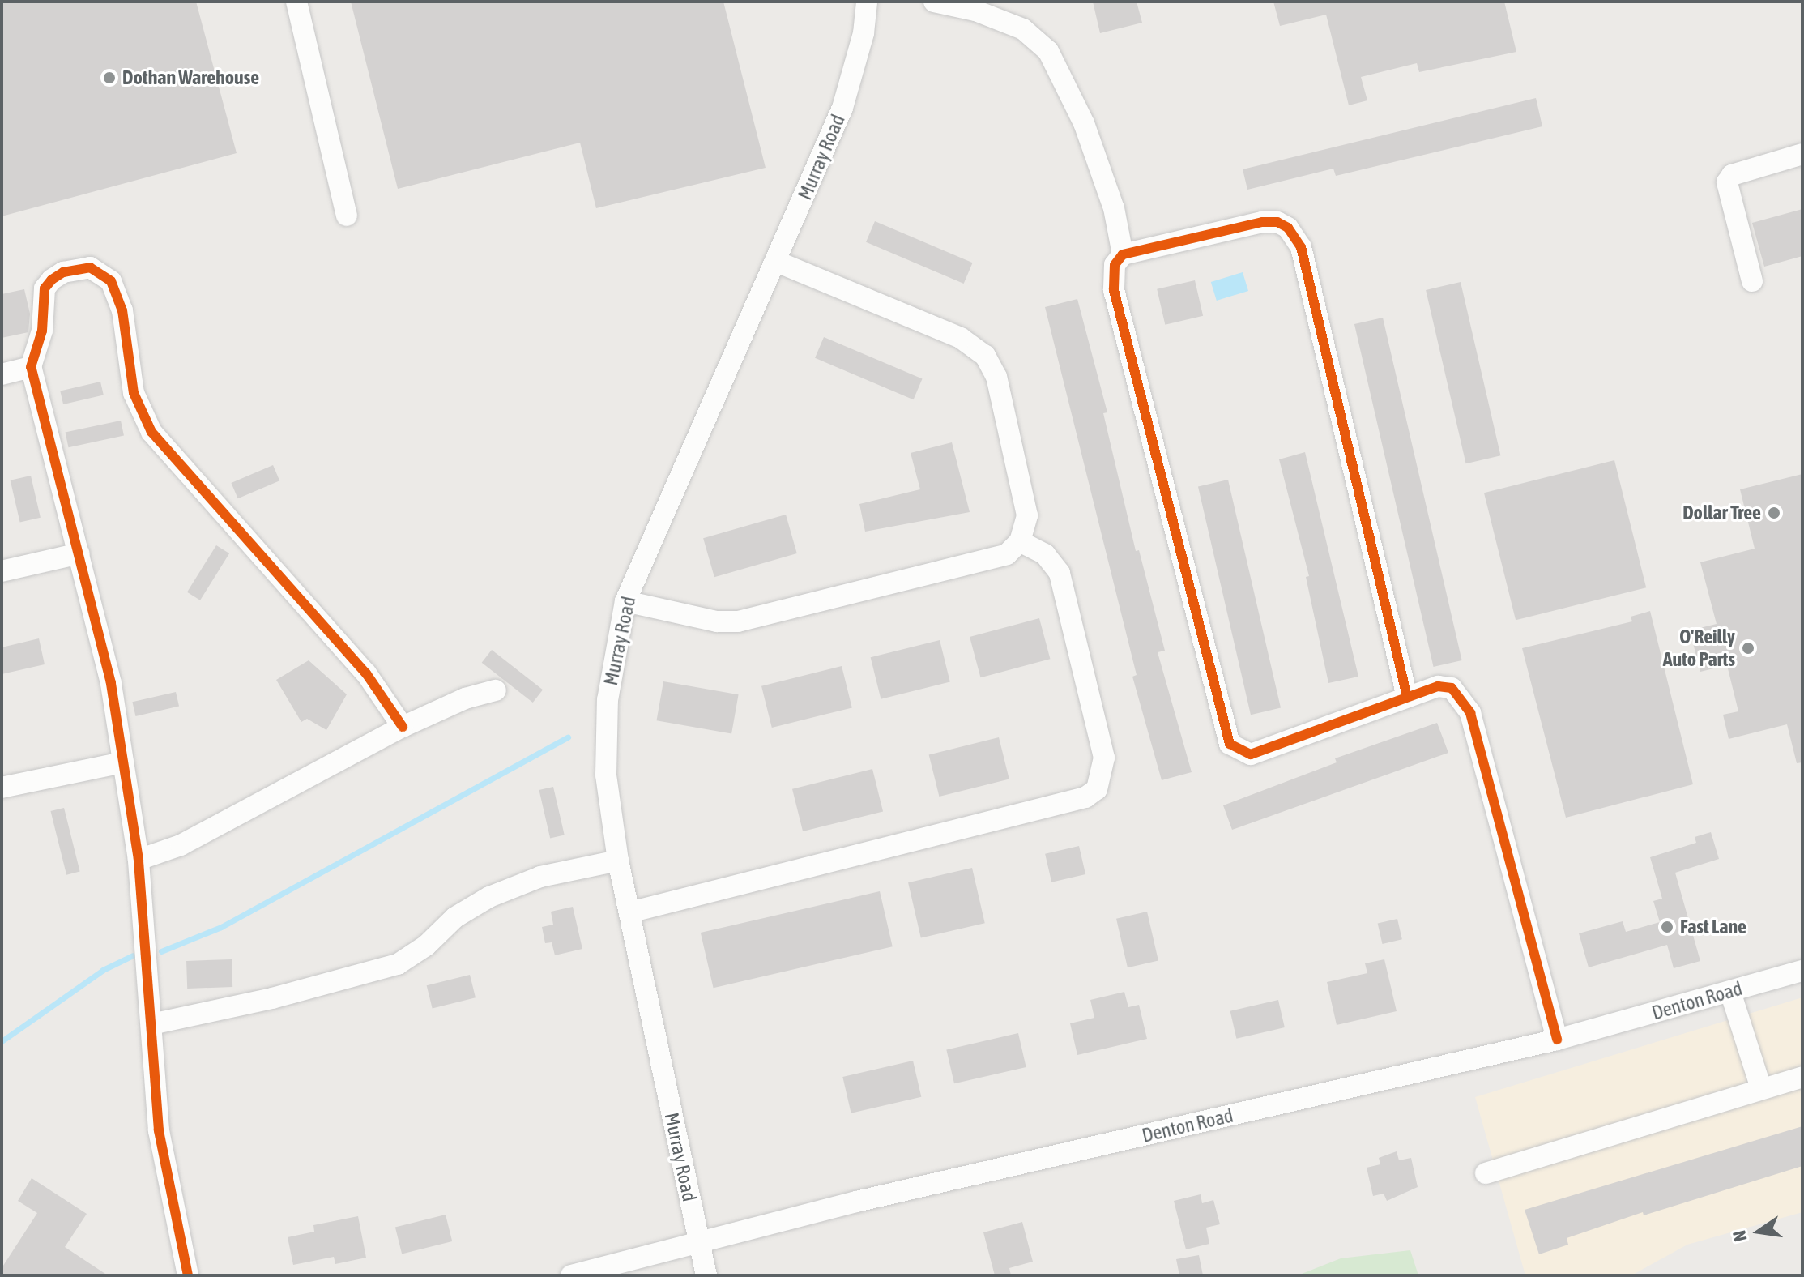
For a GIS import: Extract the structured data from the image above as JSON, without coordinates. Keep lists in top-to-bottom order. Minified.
{"streets":{"street":["Murray Road","Denton Road"]},"crossings":[["Murray Road","Denton Road"]],"places":["Dothan Warehouse","Dollar Tree","O'Reilly Auto Parts","Fast Lane"],"north":"left"}
